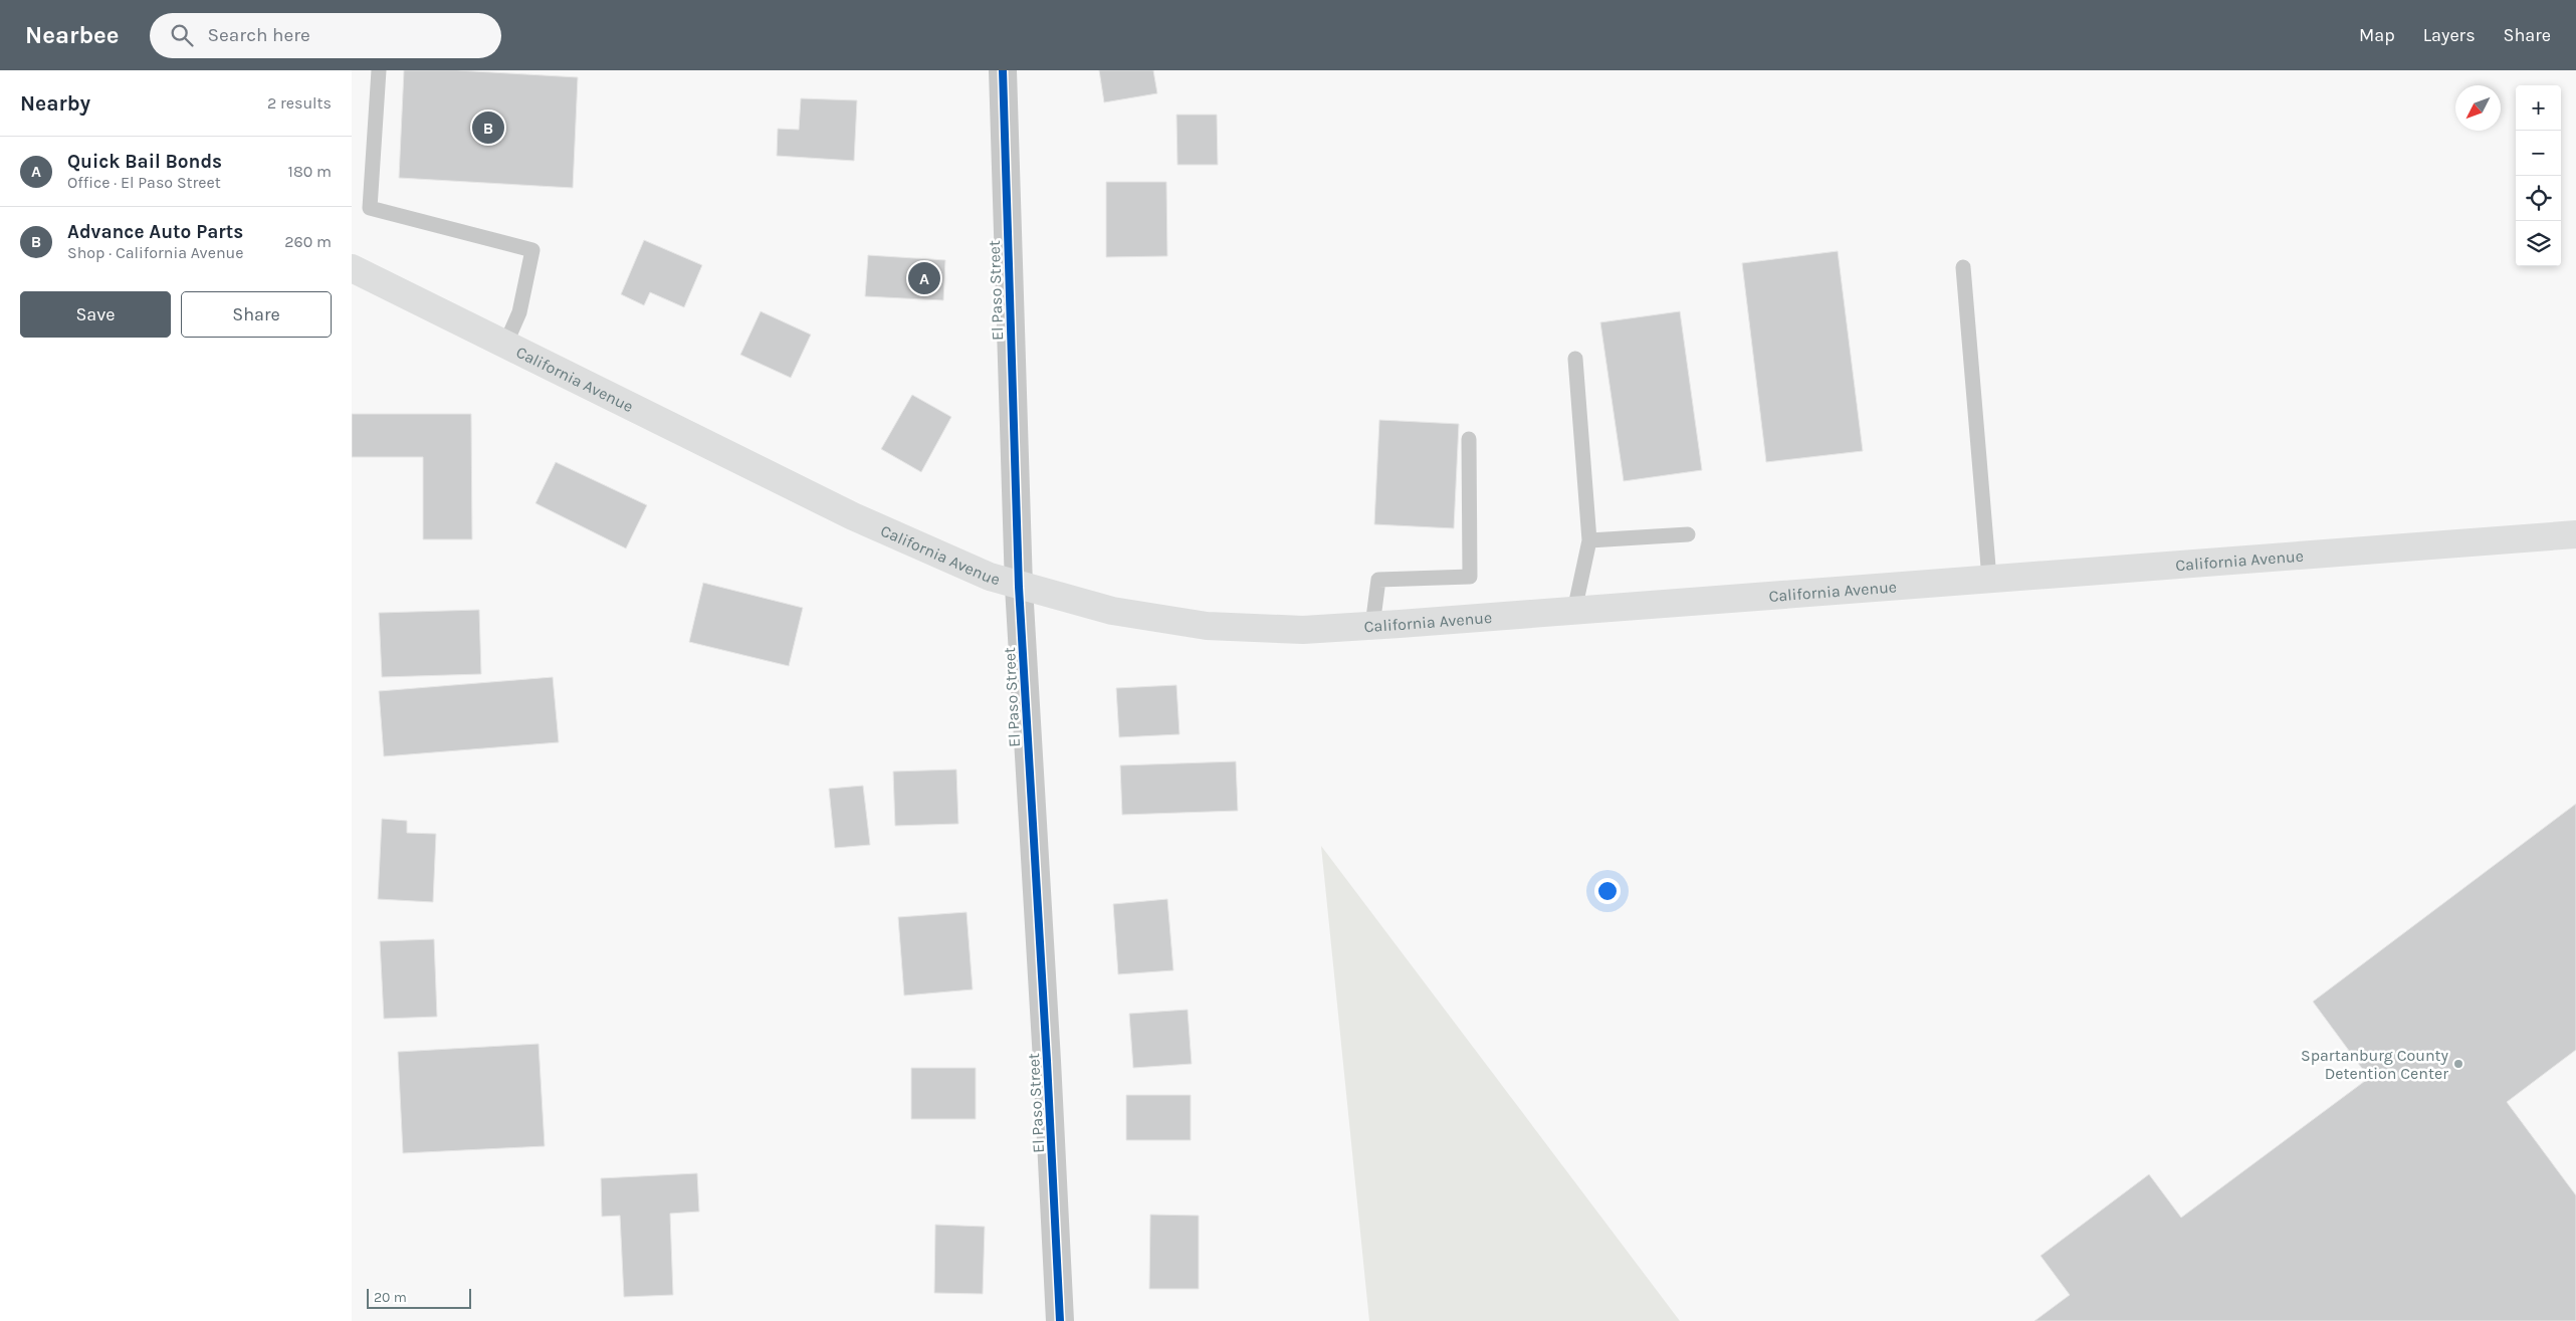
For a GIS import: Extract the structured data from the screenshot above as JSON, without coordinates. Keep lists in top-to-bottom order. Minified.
{"streets":{"main road":["California Avenue"],"street":["El Paso Street"]},"crossings":[["El Paso Street","California Avenue"]],"places":["Spartanburg County Detention Center"],"scale_bar":"20 m","north":"bottom left","page":{"header":"Nearbee","search":"Search here","nav":["Map","Layers","Share"],"heading":["Nearby","2 results"],"map_buttons":["+","−"],"pins":["B","A"],"list":[{"mark":"A","name":"Quick Bail Bonds","note":"Office · El Paso Street","value":"180 m"},{"mark":"B","name":"Advance Auto Parts","note":"Shop · California Avenue","value":"260 m"}],"buttons":["Save","Share"],"scale":"20 m"}}
